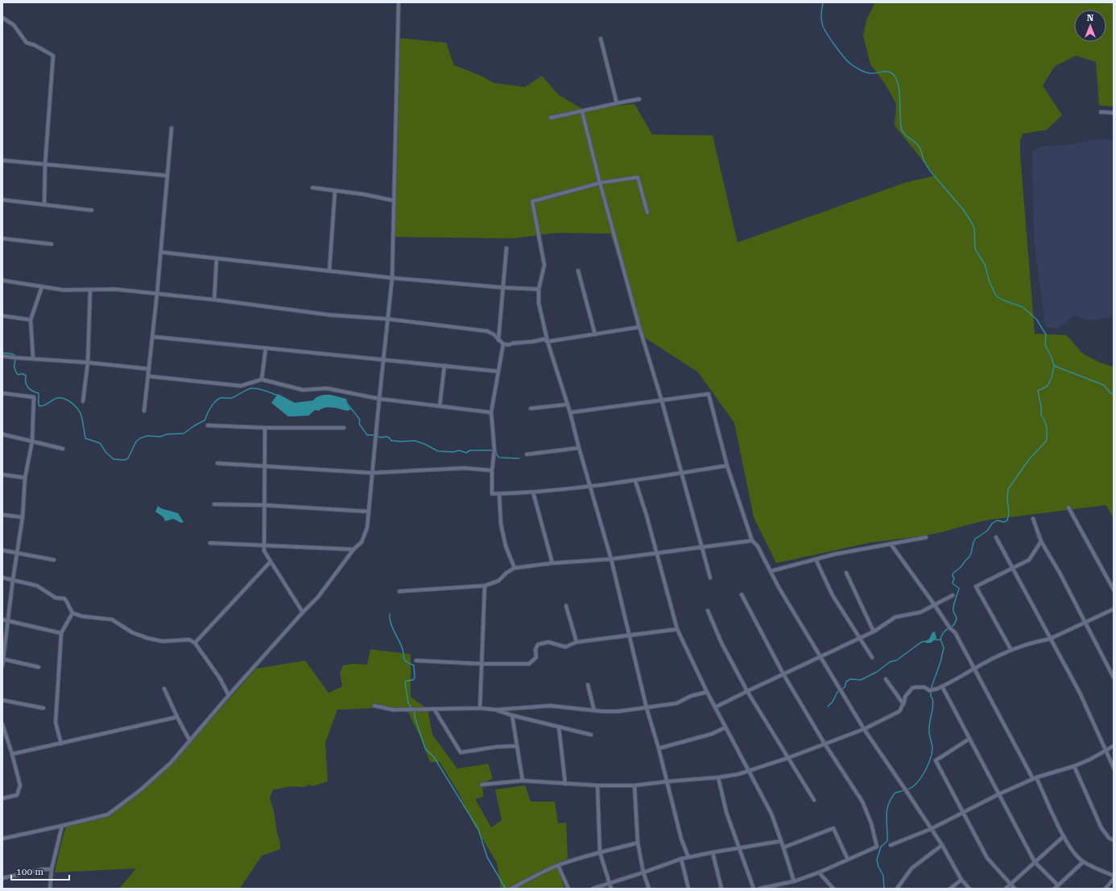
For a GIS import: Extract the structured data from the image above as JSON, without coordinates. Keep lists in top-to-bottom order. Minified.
{"scale_bar":"100 m","north":"top"}
